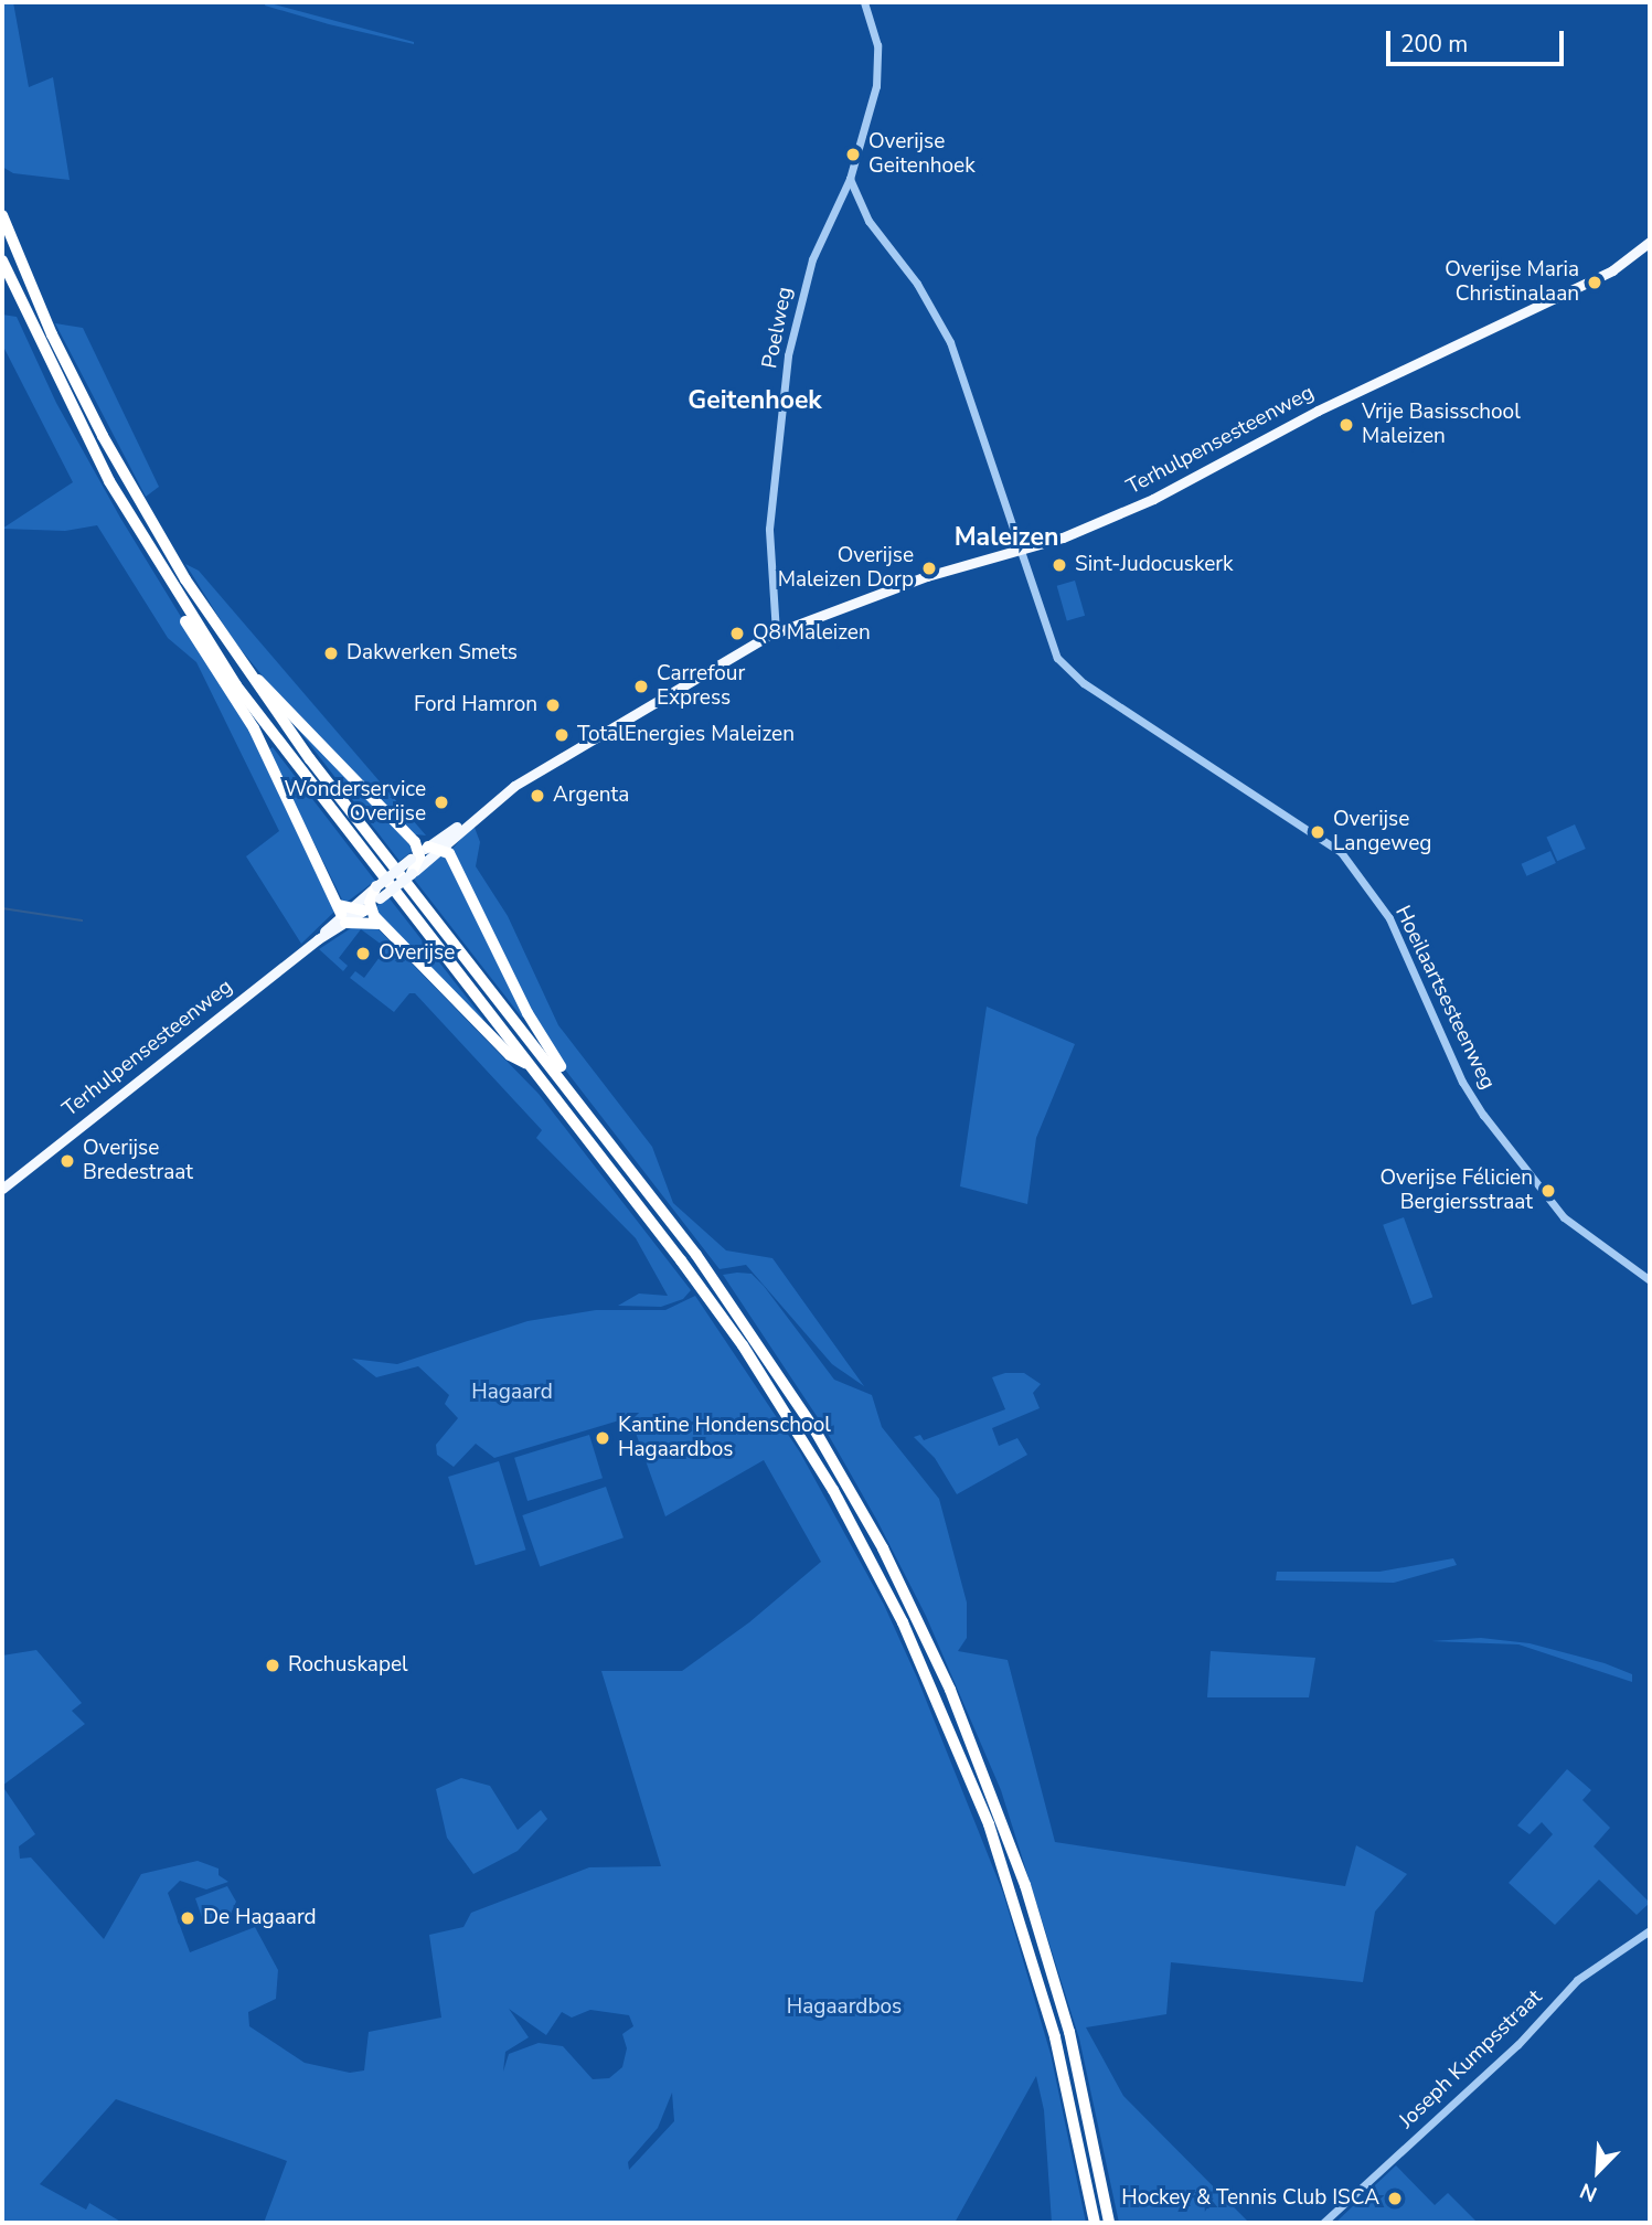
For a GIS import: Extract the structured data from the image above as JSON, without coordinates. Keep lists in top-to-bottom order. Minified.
{"streets":{"main road":["Terhulpensesteenweg"],"street":["Poelweg","Hoeilaartsesteenweg","Joseph Kumpsstraat"]},"crossings":[["Poelweg","Terhulpensesteenweg"],["Poelweg","Hoeilaartsesteenweg"],["Terhulpensesteenweg","Hoeilaartsesteenweg"]],"districts":["Geitenhoek","Maleizen"],"parks":["Hagaard","Hagaardbos"],"places":["Overijse Geitenhoek","Overijse Maria Christinalaan","Vrije Basisschool Maleizen","Sint-Judocuskerk","Overijse Maleizen Dorp","Q8 Maleizen","Dakwerken Smets","Carrefour Express","Ford Hamron","TotalEnergies Maleizen","Argenta","Wonderservice Overijse","Overijse Langeweg","Overijse","Overijse Bredestraat","Overijse Félicien Bergiersstraat","Kantine Hondenschool Hagaardbos","Rochuskapel","De Hagaard","Hockey & Tennis Club ISCA"],"scale_bar":"200 m","north":"bottom left"}
